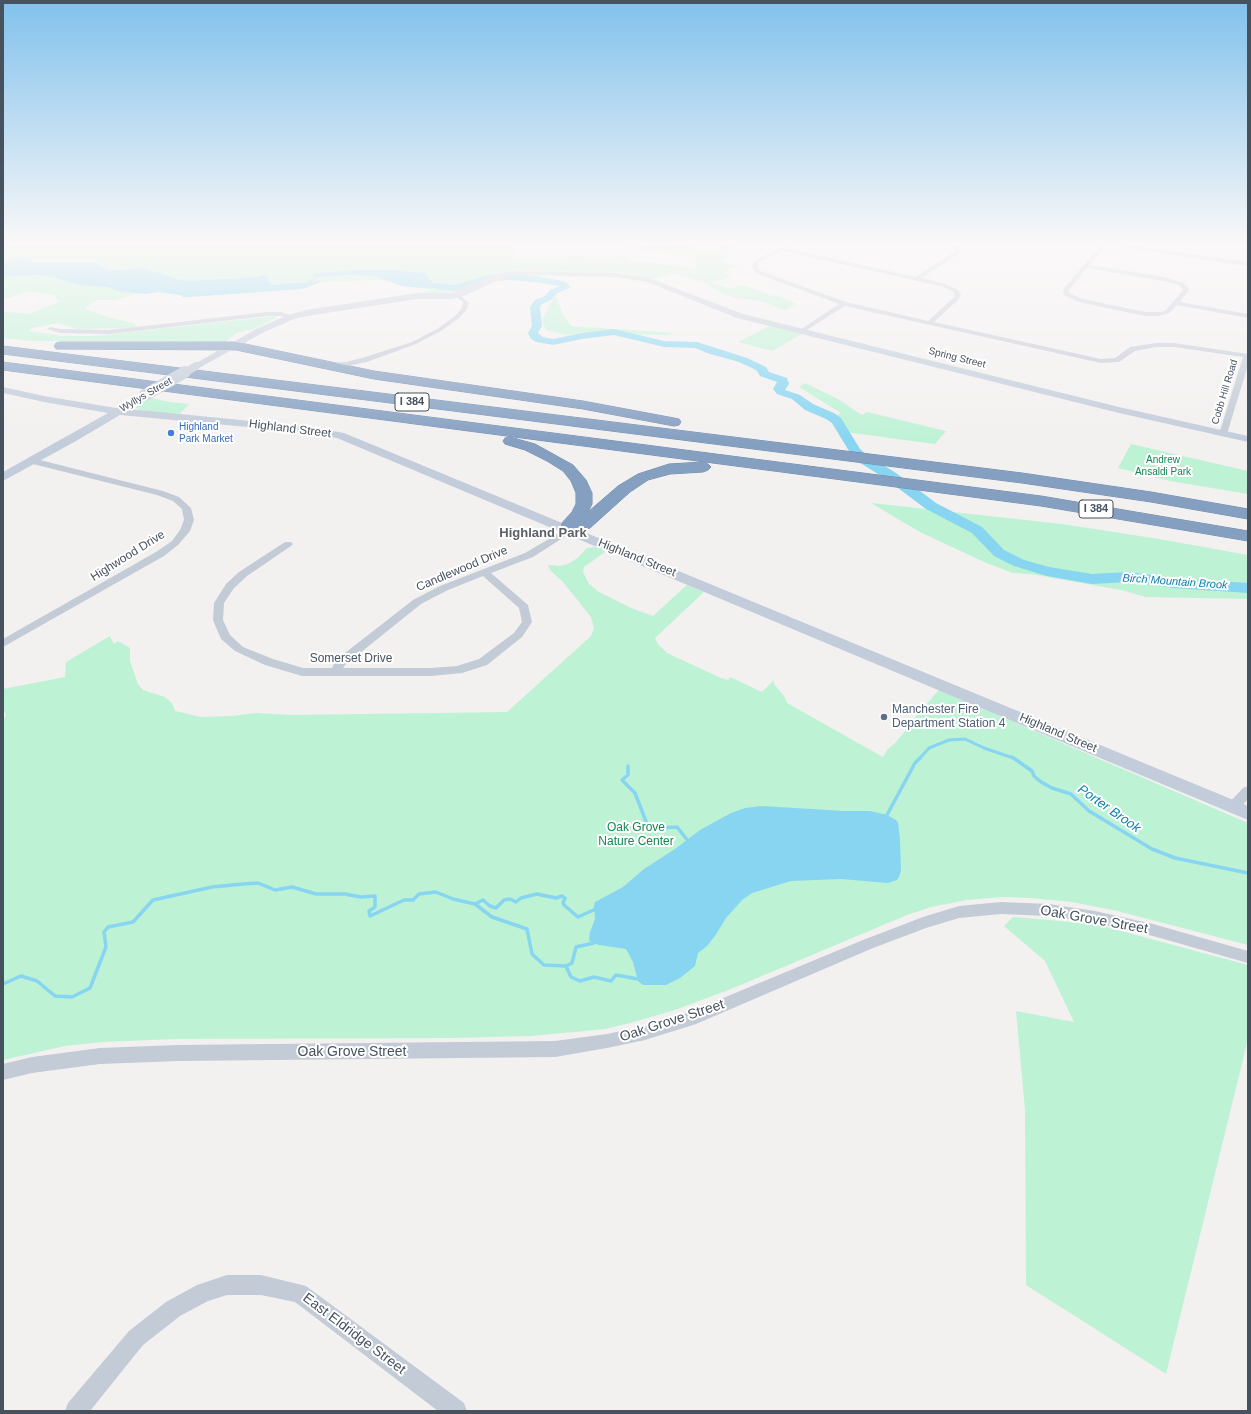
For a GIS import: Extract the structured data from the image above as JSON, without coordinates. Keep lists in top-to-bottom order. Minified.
{"streets":{"highway":["I 384"],"street":["Spring Street","Cobb Hill Road","Wyllys Street","Highland Street","Highwood Drive","Candlewood Drive","Somerset Drive","Oak Grove Street","East Eldridge Street"]},"crossings":[["Spring Street","Cobb Hill Road"],["Spring Street","Wyllys Street"],["Wyllys Street","Highland Street"],["Wyllys Street","Highwood Drive"],["Highland Street","Candlewood Drive"],["Candlewood Drive","Somerset Drive"]],"districts":["Highland Park"],"water":["Birch Mountain Brook","Porter Brook"],"parks":["Andrew Ansaldi Park","Oak Grove Nature Center"],"places":["Highland Park Market","Manchester Fire Department Station 4"]}
